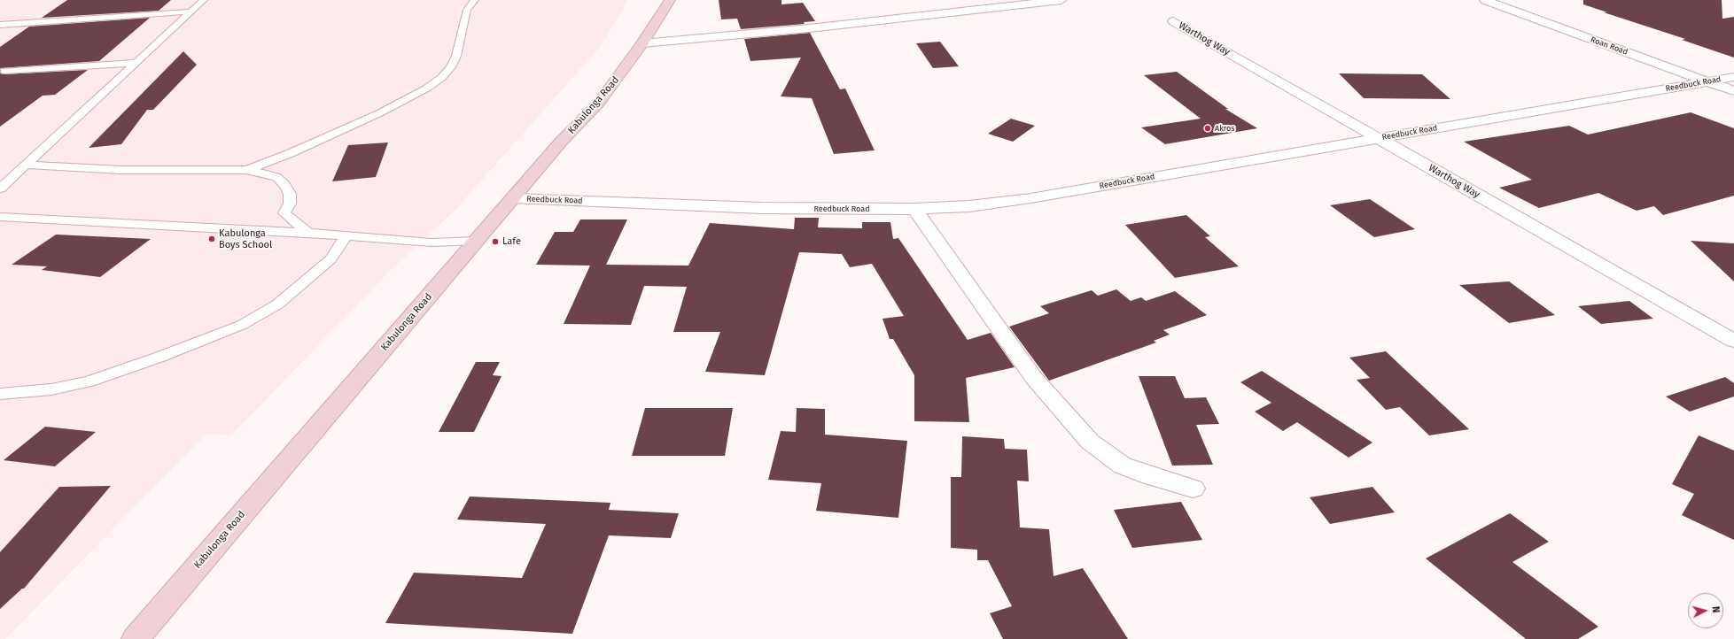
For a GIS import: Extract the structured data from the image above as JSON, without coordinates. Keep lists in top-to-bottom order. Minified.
{"streets":{"main road":["Kabulonga Road"],"street":["Warthog Way","Roan Road","Reedbuck Road"]},"crossings":[["Warthog Way","Reedbuck Road"],["Roan Road","Reedbuck Road"],["Reedbuck Road","Kabulonga Road"]],"places":["Akros","Kabulonga Boys School","Lafe"],"north":"right"}
